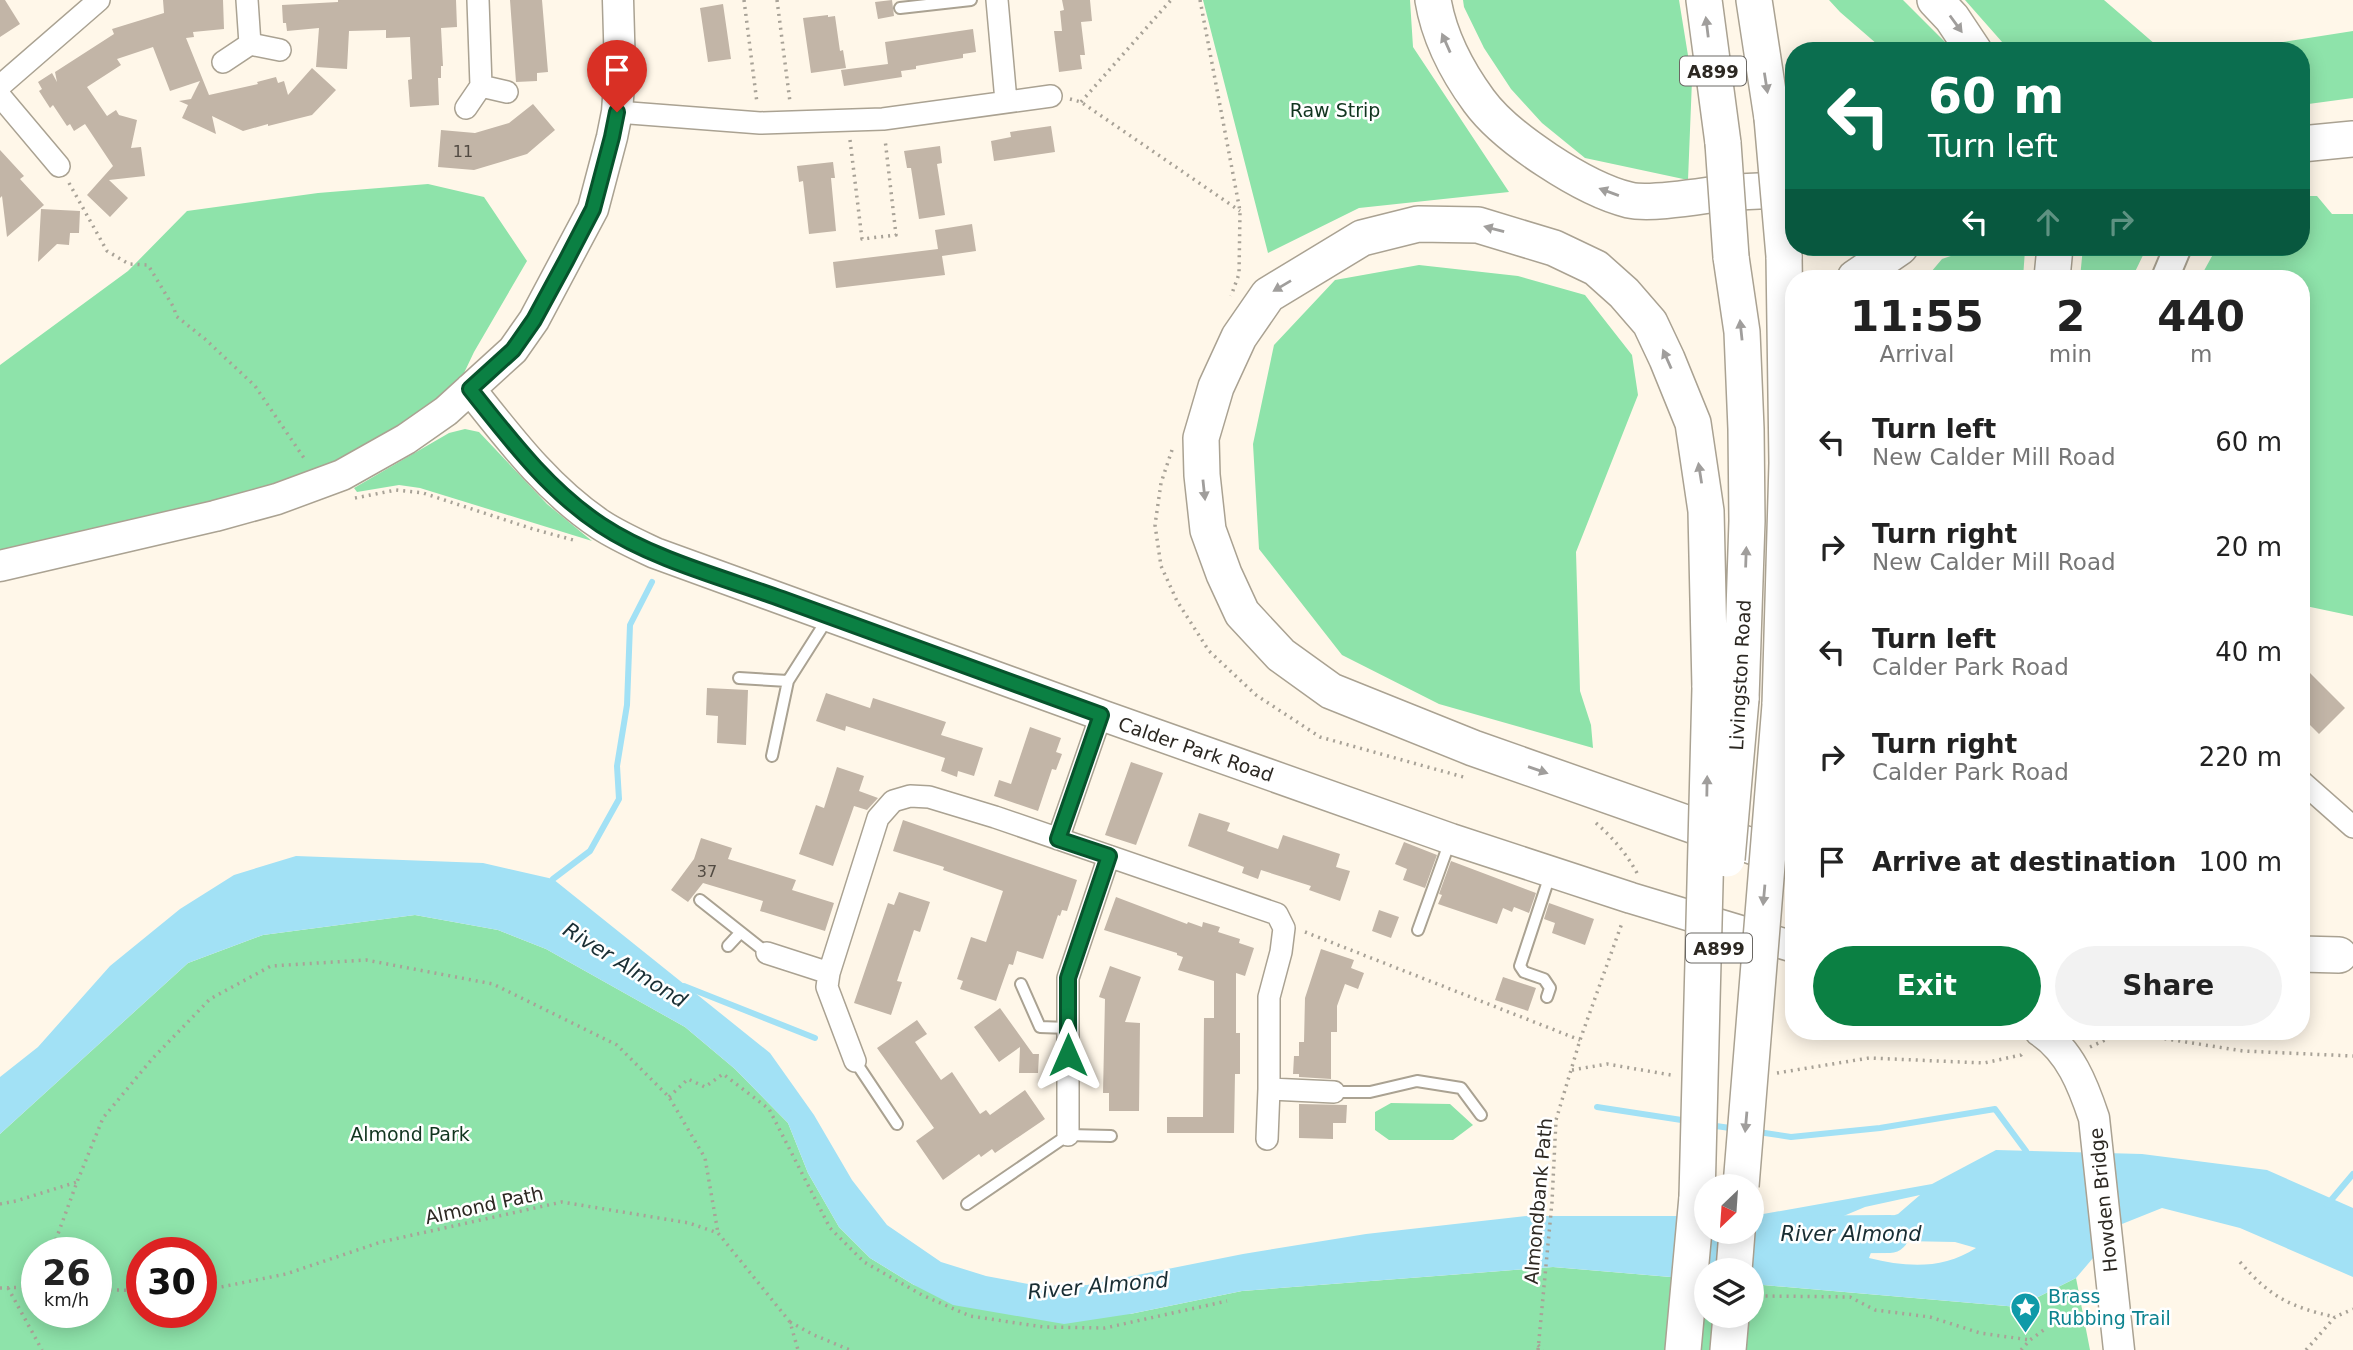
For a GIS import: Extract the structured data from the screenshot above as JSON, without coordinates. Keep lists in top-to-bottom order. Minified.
{"streets":{"main road":["A899","Livingston Road","Calder Park Road","Howden Bridge"],"path":["Almondbank Path","Almond Path"]},"crossings":[["Calder Park Road","Almondbank Path"]],"water":["River Almond"],"parks":["Raw Strip","Almond Park"],"places":{"place":["Brass Rubbing Trail"]},"house_numbers":["11","37"],"north":"bottom left","page":{"turn":["60 m","Turn left"],"eta":["11:55","Arrival","2","min","440","m"],"list":[{"name":"Turn left","note":"New Calder Mill Road","value":"60 m"},{"name":"Turn right","note":"New Calder Mill Road","value":"20 m"},{"name":"Turn left","note":"Calder Park Road","value":"40 m"},{"name":"Turn right","note":"Calder Park Road","value":"220 m"},{"name":"Arrive at destination","value":"100 m"}],"buttons":["Exit","Share"],"speed":"26 km/h","limit":"30"}}
